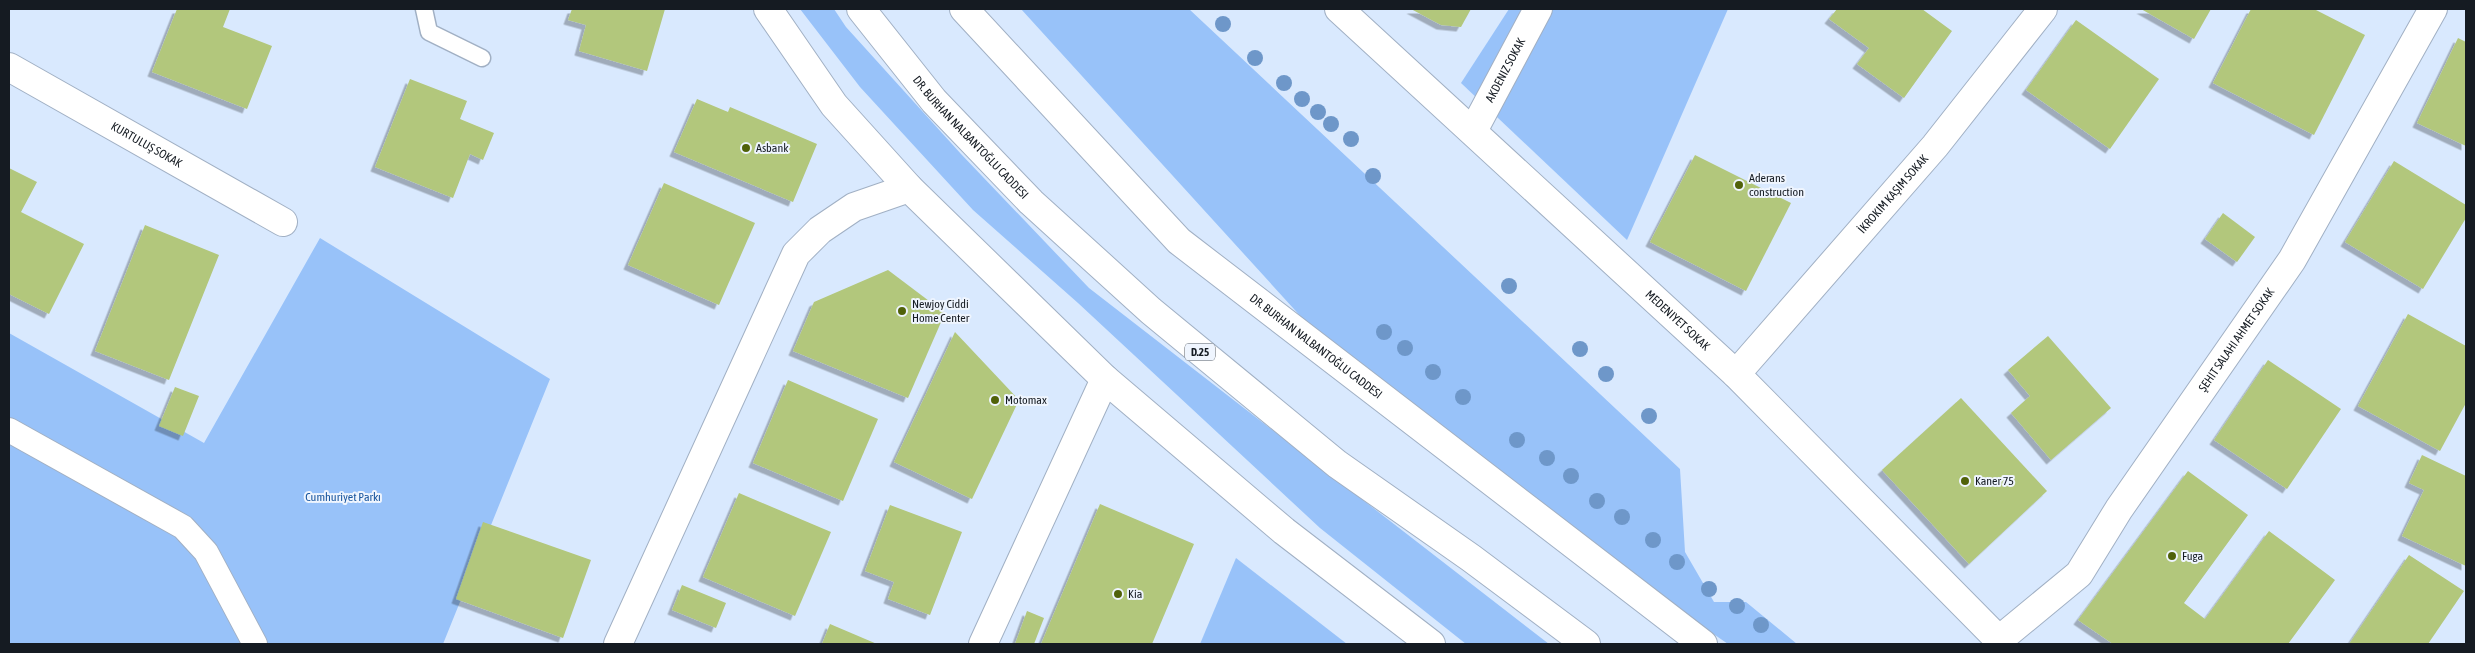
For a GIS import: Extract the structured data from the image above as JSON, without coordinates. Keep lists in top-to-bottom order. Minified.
{"streets":{"street":["AKDENIZ SOKAK","DR. BURHAN NALBANTOĞLU CADDESI","KURTULUŞ SOKAK","İKROKIM KAŞIM SOKAK","MEDENIYET SOKAK","ŞEHIT SALAHI AHMET SOKAK","D.25"]},"crossings":[["AKDENIZ SOKAK","MEDENIYET SOKAK"],["İKROKIM KAŞIM SOKAK","MEDENIYET SOKAK"],["MEDENIYET SOKAK","ŞEHIT SALAHI AHMET SOKAK"]],"parks":["Cumhuriyet Parkı"],"places":["Asbank","Aderans construction","Newjoy Ciddi Home Center","Motomax","Kaner 75","Fuga","Kia"]}
